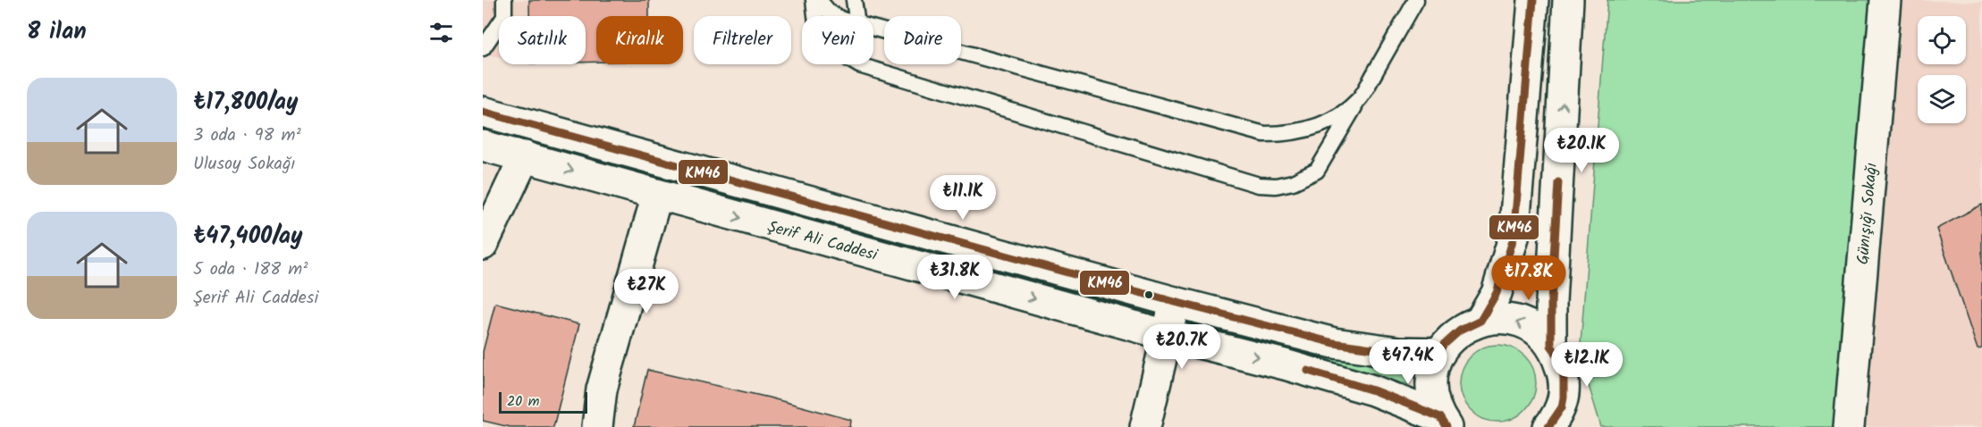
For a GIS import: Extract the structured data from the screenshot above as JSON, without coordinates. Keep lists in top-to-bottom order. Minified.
{"streets":{"street":["Günışığı Sokağı","Şerif Ali Caddesi"]},"lines":["transit line KM46"],"scale_bar":"20 m","page":{"heading":"8 ilan","chip":["Satılık","Kiralık","Filtreler","Yeni","Daire"],"list":[{"name":"₺17,800/ay","note":"3 oda · 98 m² · Ulusoy Sokağı"},{"name":"₺47,400/ay","note":"5 oda · 188 m² · Şerif Ali Caddesi"}],"price":["₺20.1K","₺11.1K","₺31.8K","₺17.8K","₺27K","₺20.7K","₺47.4K","₺12.1K"],"scale":"20 m"}}
